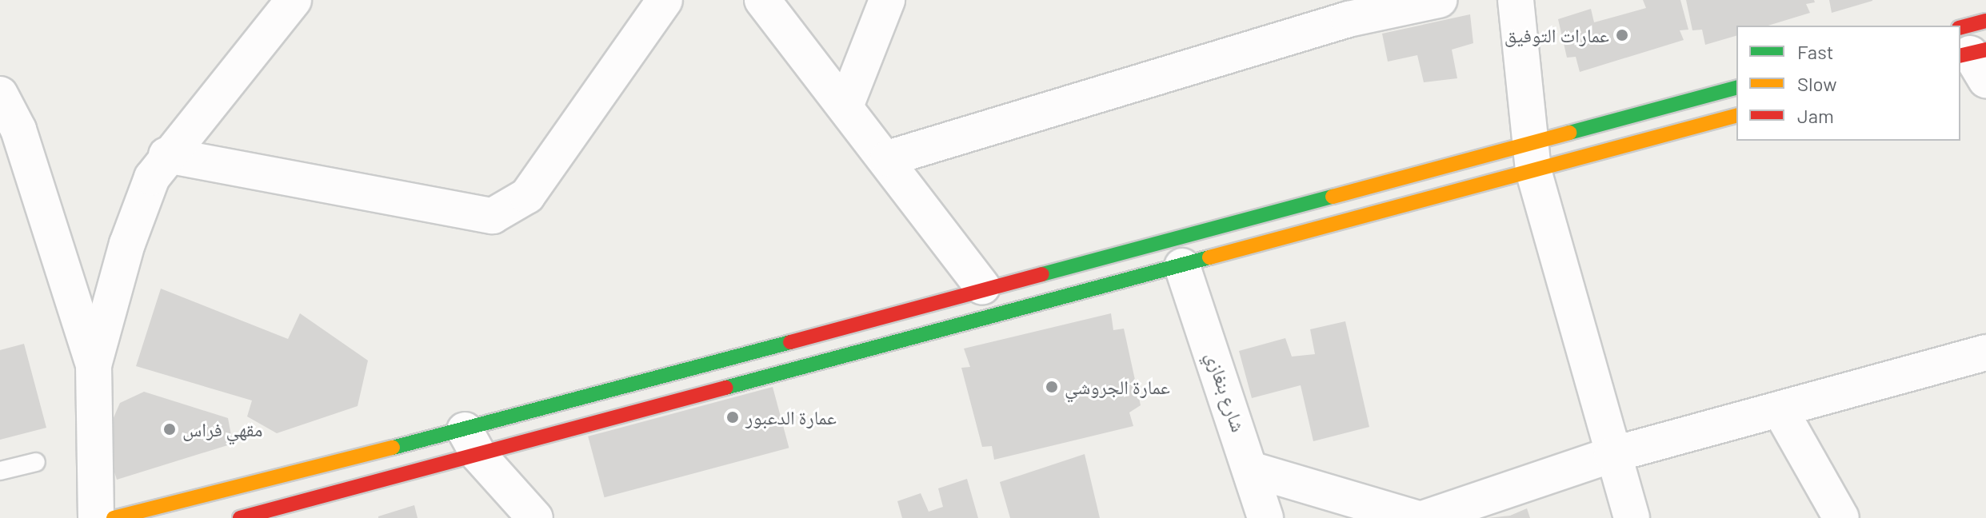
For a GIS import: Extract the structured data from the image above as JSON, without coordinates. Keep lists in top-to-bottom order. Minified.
{"streets":{"street":["شارع بنغازي"]},"places":["عمارات التوفيق","عمارة الجروشي","عمارة الدعبور","مقهي فراس"],"legend":["Fast","Slow","Jam"]}
